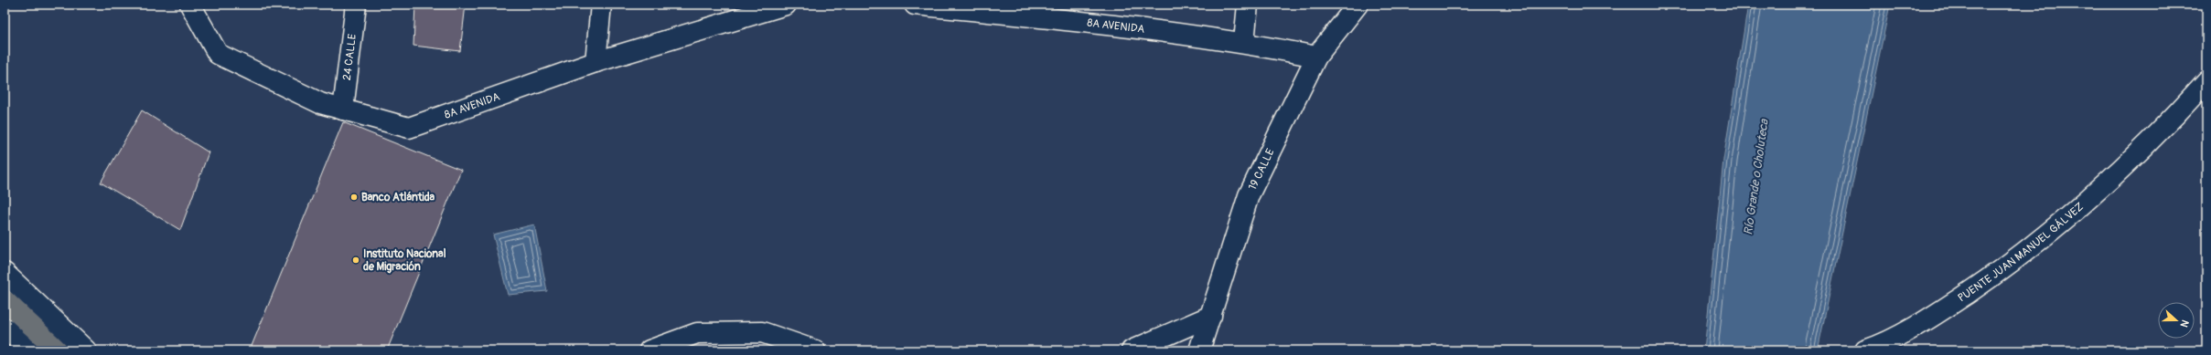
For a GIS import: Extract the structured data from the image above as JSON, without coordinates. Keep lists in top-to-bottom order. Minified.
{"streets":{"street":["8A AVENIDA","24 CALLE","19 CALLE","PUENTE JUAN MANUEL GÁLVEZ"]},"crossings":[["8A AVENIDA","24 CALLE"],["8A AVENIDA","19 CALLE"]],"water":["Río Grande o Choluteca"],"places":["Banco Atlántida","Instituto Nacional de Migración"],"north":"right"}
